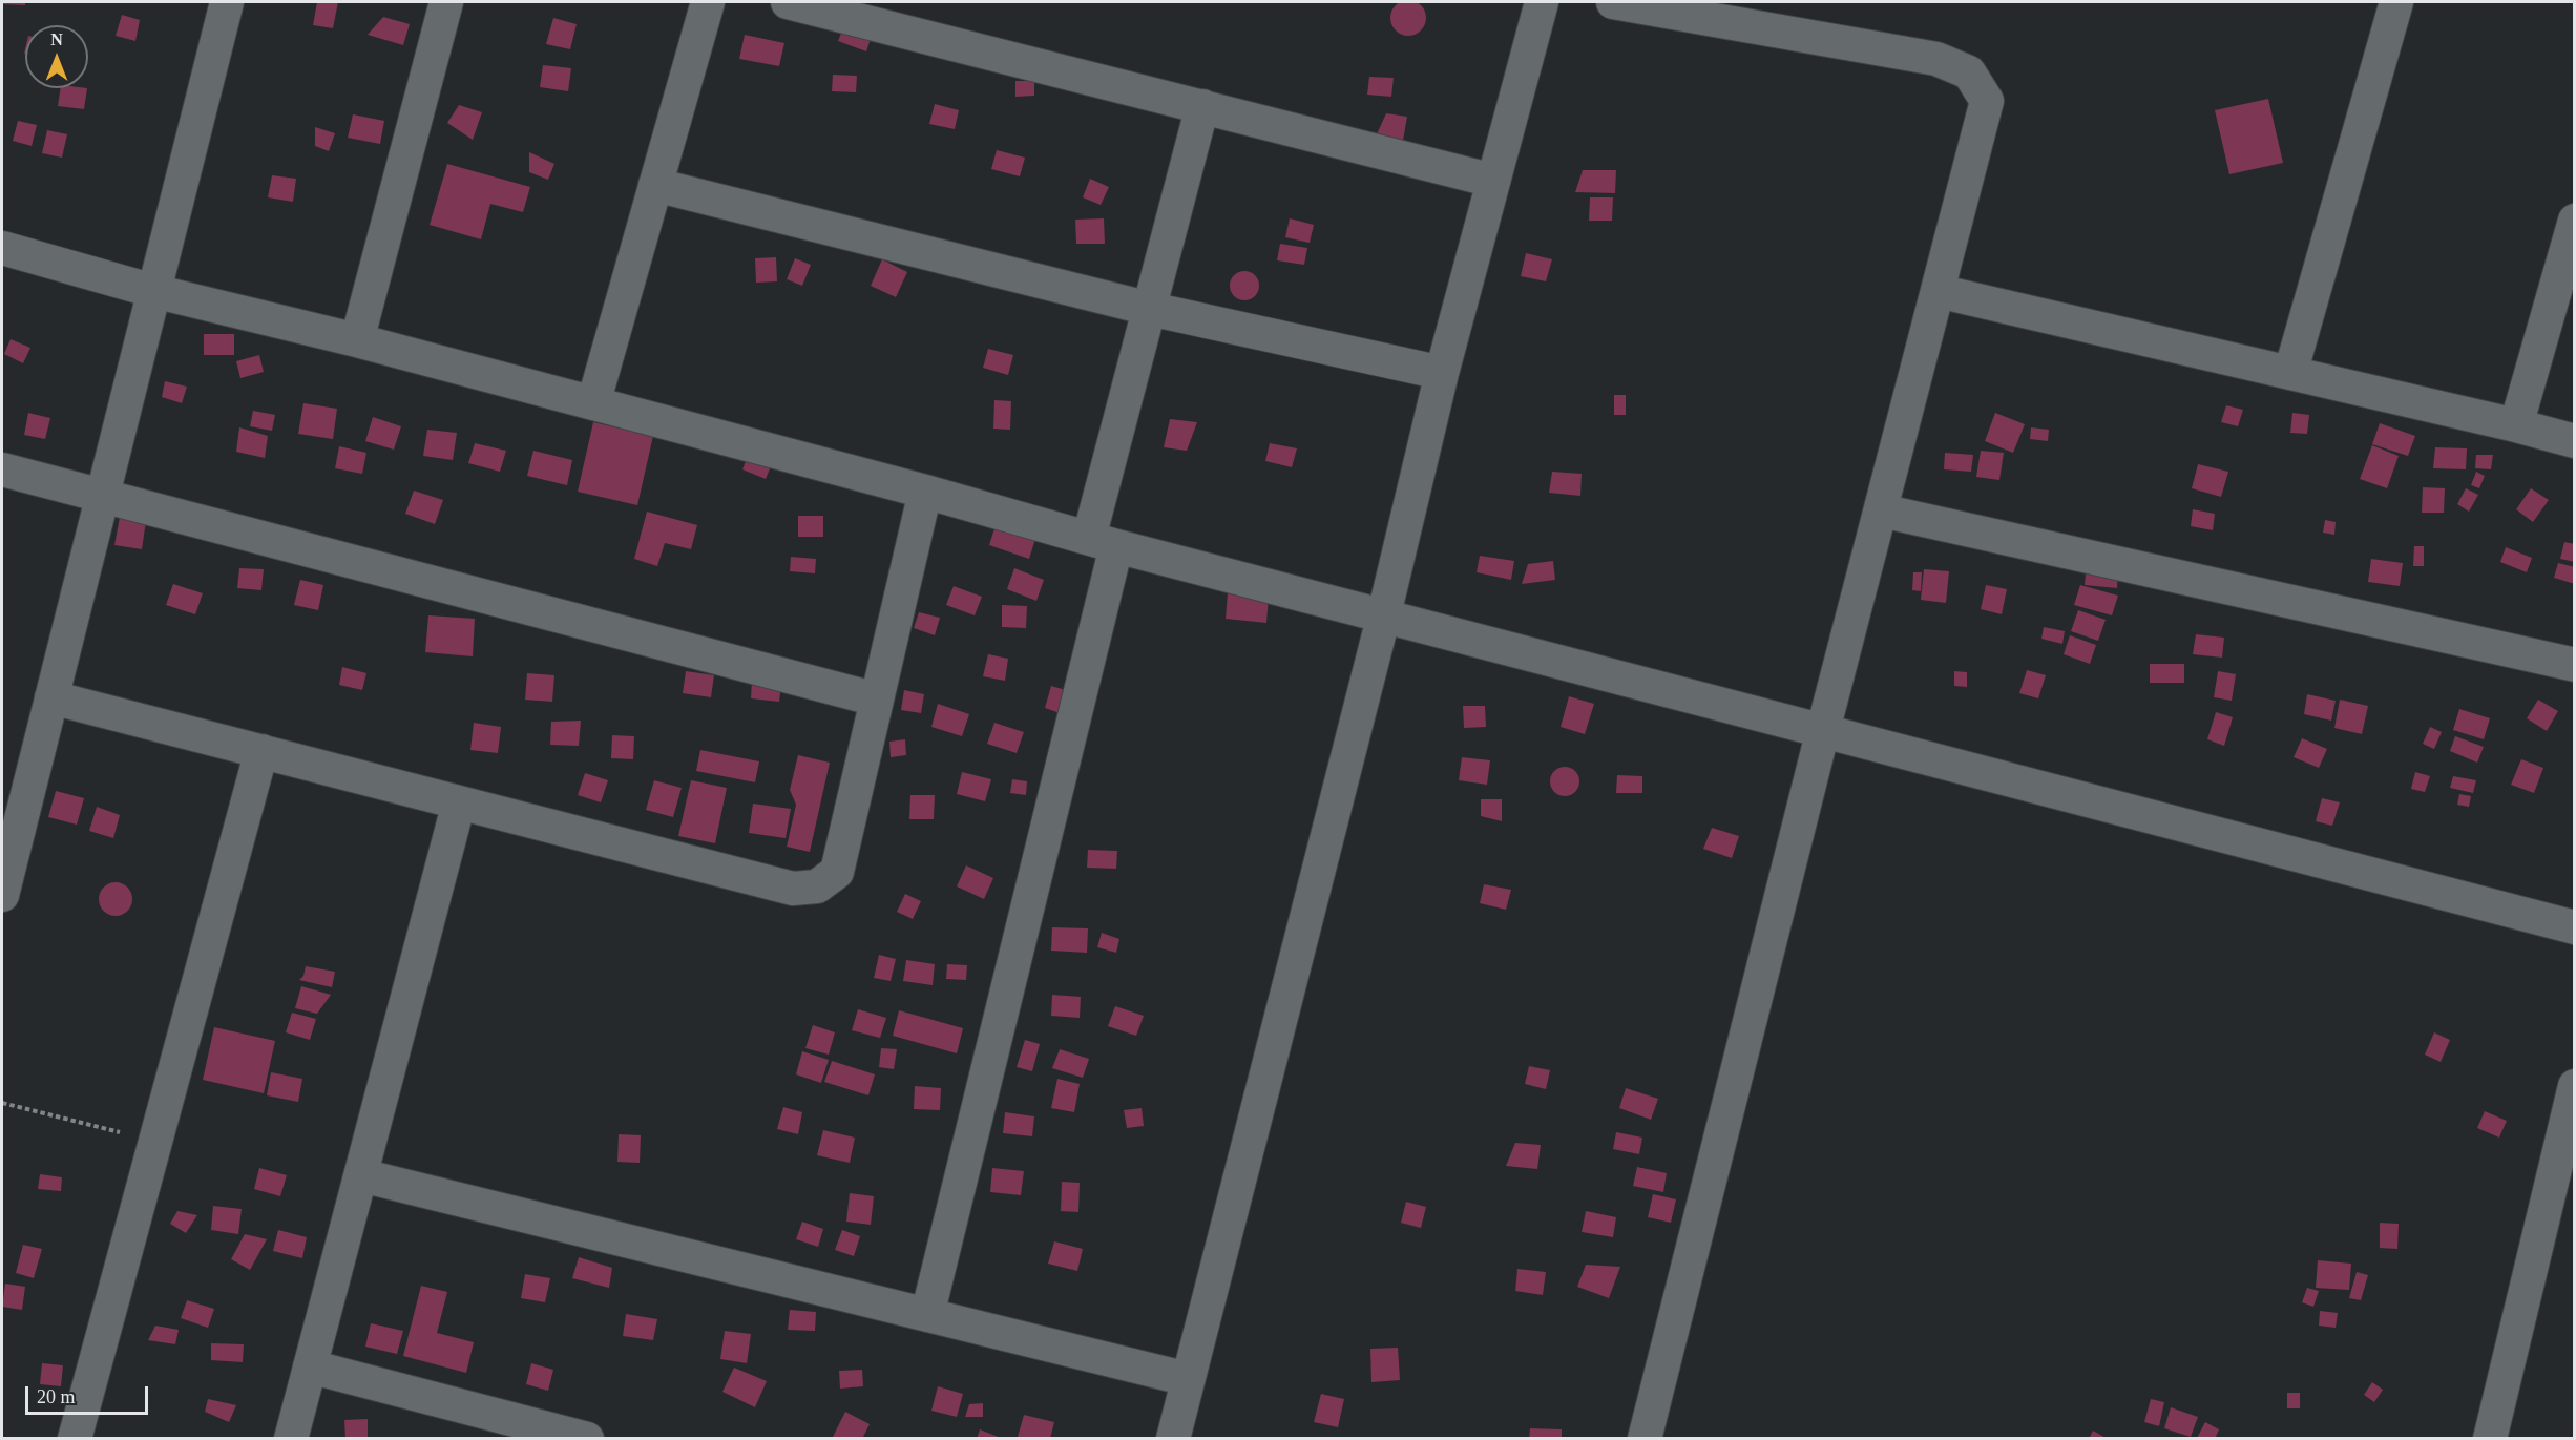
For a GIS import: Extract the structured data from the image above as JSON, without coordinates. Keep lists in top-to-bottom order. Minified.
{"scale_bar":"20 m","north":"top"}
